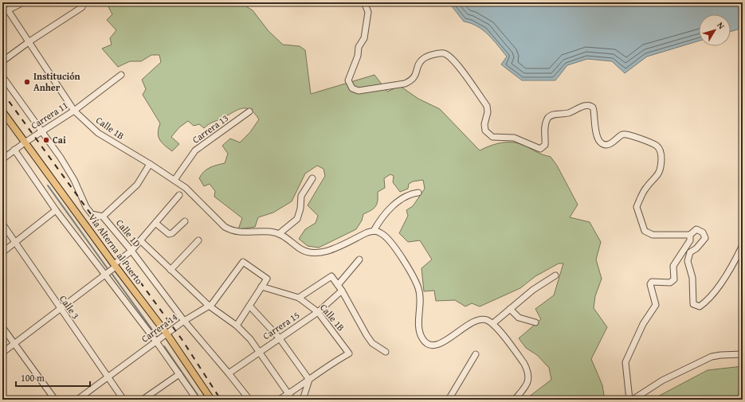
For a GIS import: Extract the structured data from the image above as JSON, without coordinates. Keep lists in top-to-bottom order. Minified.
{"streets":{"main road":["Vía Alterna al Puerto"],"street":["Carrera 11","Calle 1B","Carrera 13","Calle 1D","Calle 3","Carrera 15","Carrera 14"]},"crossings":[["Carrera 11","Calle 1B"],["Carrera 11","Calle 1D"],["Carrera 11","Vía Alterna al Puerto"],["Calle 1B","Carrera 13"],["Calle 1B","Carrera 15"],["Calle 1B","Carrera 14"],["Calle 1D","Carrera 15"],["Calle 1D","Carrera 14"],["Vía Alterna al Puerto","Carrera 14"],["Calle 3","Carrera 14"]],"places":["Institución Anher","Cai"],"scale_bar":"100 m","north":"top right"}
